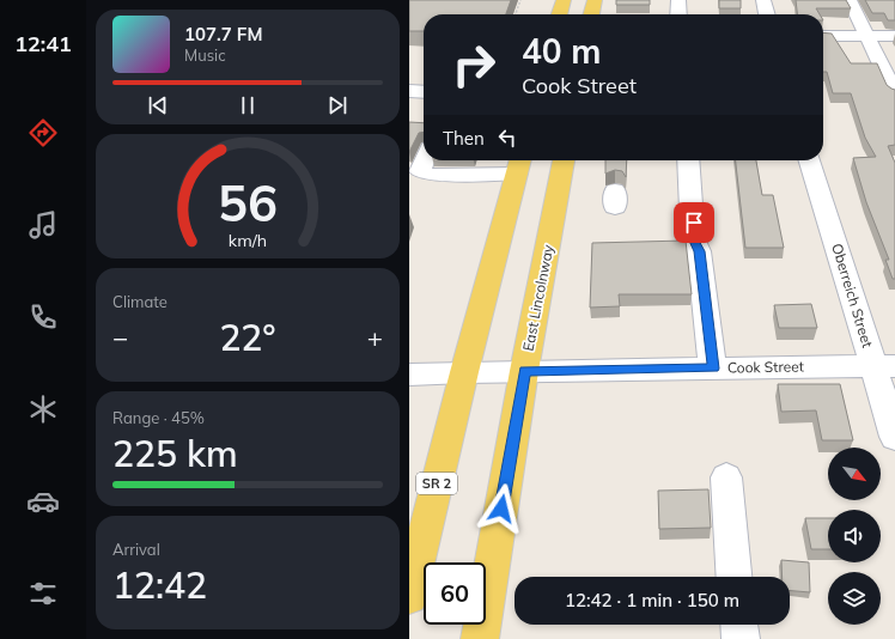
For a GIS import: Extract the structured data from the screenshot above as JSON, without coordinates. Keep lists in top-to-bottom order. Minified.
{"streets":{"main road":["East Lincolnway","SR 2"],"street":["Oberreich Street","Cook Street"]},"crossings":[["Oberreich Street","Cook Street"],["East Lincolnway","Cook Street"],["Cook Street","SR 2"]],"north":"bottom right","page":{"tabs":"12:41","turn":["40 m","Cook Street"],"song":["107.7 FM","Music"],"then":"Then","tile":["Climate",["Range · 45%","225 km"],["Arrival","12:42"]],"heat":["−","22°","+"],"limit":"60","trip":"12:42 · 1 min · 150 m","gauge":["56","km/h"]}}
